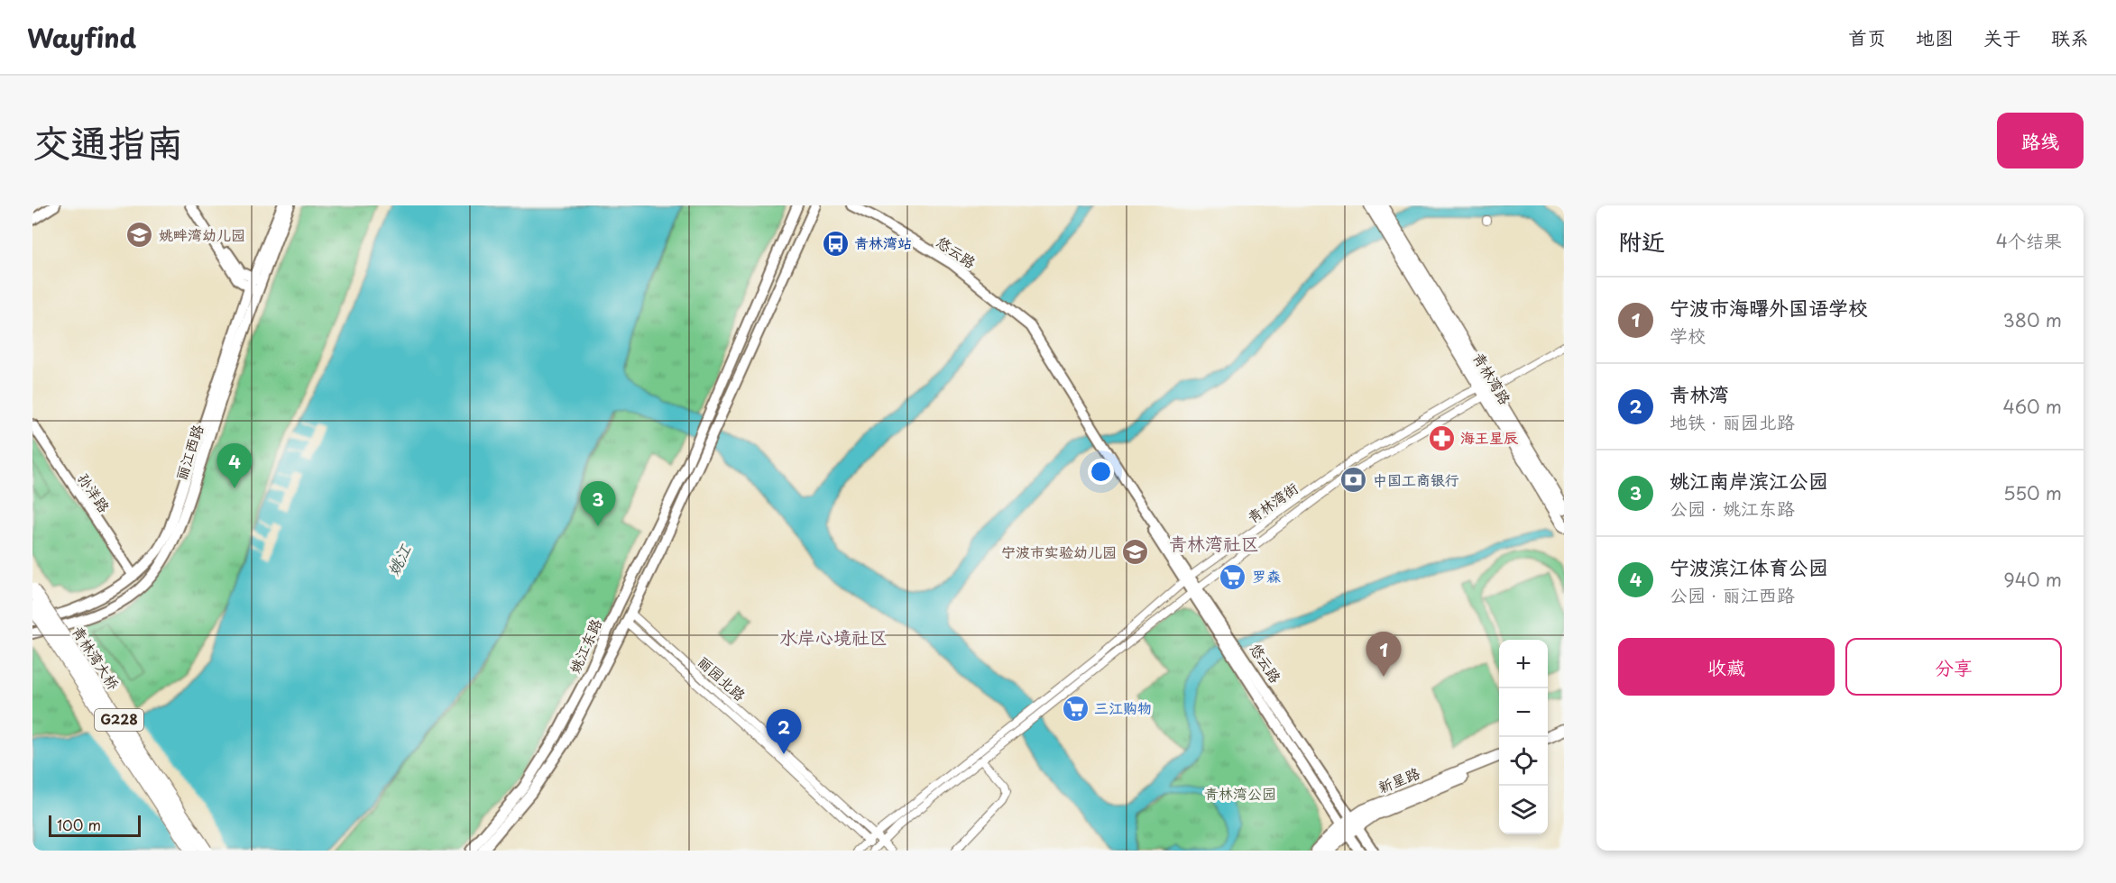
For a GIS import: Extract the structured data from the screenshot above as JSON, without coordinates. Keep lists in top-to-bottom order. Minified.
{"streets":{"highway":["青林湾大桥","G228"],"main road":["悠云路","青林湾路","丽江西路","孙洋路","姚江东路","新星路"],"street":["青林湾街","丽园北路"]},"crossings":[["悠云路","青林湾街"],["悠云路","新星路"],["青林湾路","青林湾街"],["丽江西路","孙洋路"],["青林湾街","丽园北路"],["姚江东路","丽园北路"]],"districts":["青林湾社区","水岸心境社区"],"water":["姚江"],"parks":["青林湾公园"],"places":{"school or university":["姚畔湾幼儿园","宁波市实验幼儿园"],"bus stop":["青林湾站"],"pharmacy":["海王星辰"],"bank":["中国工商银行"],"supermarket":["罗森","三江购物"]},"scale_bar":"100 m","page":{"header":"Wayfind","nav":["首页","地图","关于","联系"],"title":"交通指南","buttons":["路线",["收藏","分享"]],"heading":["附近","4个结果"],"list":[{"mark":"1","name":"宁波市海曙外国语学校","note":"学校","value":"380 m"},{"mark":"2","name":"青林湾","note":"地铁 · 丽园北路","value":"460 m"},{"mark":"3","name":"姚江南岸滨江公园","note":"公园 · 姚江东路","value":"550 m"},{"mark":"4","name":"宁波滨江体育公园","note":"公园 · 丽江西路","value":"940 m"}],"pins":["4","3","1","2"],"map_buttons":["+","−"],"scale":"100 m"}}
